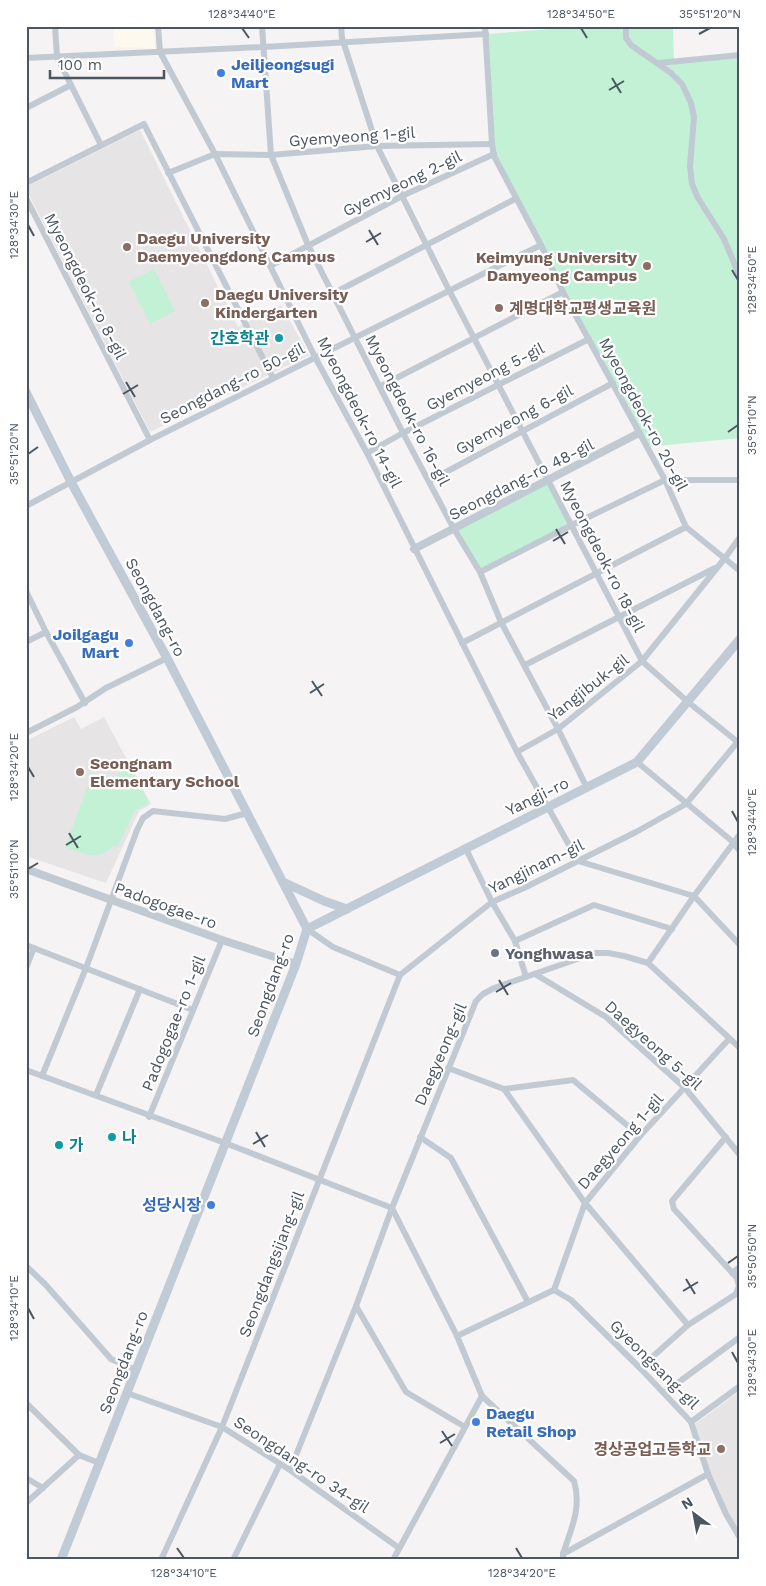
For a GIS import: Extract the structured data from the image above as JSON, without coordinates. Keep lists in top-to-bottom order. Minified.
{"streets":{"main road":["Seongdang-ro","Yangji-ro"],"street":["Gyemyeong 1-gil","Gyemyeong 2-gil","Myeongdeok-ro 8-gil","Gyemyeong 5-gil","Seongdang-ro 50-gil","Myeongdeok-ro 16-gil","Myeongdeok-ro 14-gil","Myeongdeok-ro 20-gil","Gyemyeong 6-gil","Seongdang-ro 48-gil","Myeongdeok-ro 18-gil","Yangjibuk-gil","Yangjinam-gil","Padogogae-ro","Padogogae-ro 1-gil","Daegyeong 5-gil","Daegyeong-gil","Daegyeong 1-gil","Seongdangsijang-gil","Gyeongsang-gil","Seongdang-ro 34-gil"]},"crossings":[["Gyemyeong 1-gil","Myeongdeok-ro 16-gil"],["Gyemyeong 1-gil","Myeongdeok-ro 14-gil"],["Gyemyeong 1-gil","Myeongdeok-ro 20-gil"],["Gyemyeong 1-gil","Myeongdeok-ro 18-gil"],["Gyemyeong 2-gil","Myeongdeok-ro 16-gil"],["Gyemyeong 2-gil","Myeongdeok-ro 14-gil"],["Gyemyeong 2-gil","Myeongdeok-ro 20-gil"],["Gyemyeong 2-gil","Myeongdeok-ro 18-gil"],["Myeongdeok-ro 8-gil","Seongdang-ro 50-gil"],["Gyemyeong 5-gil","Myeongdeok-ro 16-gil"],["Gyemyeong 5-gil","Myeongdeok-ro 14-gil"],["Gyemyeong 5-gil","Myeongdeok-ro 20-gil"],["Gyemyeong 5-gil","Myeongdeok-ro 18-gil"],["Seongdang-ro 50-gil","Myeongdeok-ro 16-gil"],["Seongdang-ro 50-gil","Myeongdeok-ro 14-gil"],["Seongdang-ro 50-gil","Myeongdeok-ro 20-gil"],["Seongdang-ro 50-gil","Myeongdeok-ro 18-gil"],["Seongdang-ro 50-gil","Seongdang-ro"],["Myeongdeok-ro 16-gil","Gyemyeong 6-gil"],["Myeongdeok-ro 16-gil","Seongdang-ro 48-gil"],["Myeongdeok-ro 16-gil","Yangjibuk-gil"],["Myeongdeok-ro 16-gil","Yangji-ro"],["Myeongdeok-ro 14-gil","Seongdang-ro 48-gil"],["Myeongdeok-ro 14-gil","Yangjibuk-gil"],["Myeongdeok-ro 14-gil","Yangji-ro"],["Myeongdeok-ro 14-gil","Yangjinam-gil"],["Myeongdeok-ro 20-gil","Gyemyeong 6-gil"],["Myeongdeok-ro 20-gil","Seongdang-ro 48-gil"],["Myeongdeok-ro 20-gil","Yangjibuk-gil"],["Gyemyeong 6-gil","Myeongdeok-ro 18-gil"],["Seongdang-ro 48-gil","Myeongdeok-ro 18-gil"],["Myeongdeok-ro 18-gil","Yangjibuk-gil"],["Myeongdeok-ro 18-gil","Yangji-ro"],["Myeongdeok-ro 18-gil","Yangjinam-gil"],["Seongdang-ro","Yangji-ro"],["Seongdang-ro","Padogogae-ro"],["Seongdang-ro","Seongdang-ro 34-gil"],["Yangjinam-gil","Seongdangsijang-gil"],["Padogogae-ro","Padogogae-ro 1-gil"],["Daegyeong 5-gil","Daegyeong-gil"],["Daegyeong 5-gil","Daegyeong 1-gil"],["Daegyeong-gil","Daegyeong 1-gil"],["Daegyeong-gil","Seongdang-ro 34-gil"],["Daegyeong 1-gil","Gyeongsang-gil"],["Seongdangsijang-gil","Seongdang-ro 34-gil"]],"places":["Jeiljeongsugi Mart","Daegu University Daemyeongdong Campus","Keimyung University Damyeong Campus","Daegu University Kindergarten","계명대학교평생교육원","간호학관","Joilgagu Mart","Seongnam Elementary School","Yonghwasa","나","가","성당시장","Daegu Retail Shop","경상공업고등학교"],"scale_bar":"100 m","north":"top left","coordinates":["128°34'40\"E","128°34'50\"E","35°51'20\"N","128°34'30\"E","35°51'10\"N","128°34'20\"E","35°50'50\"N","128°34'10\"E"]}
